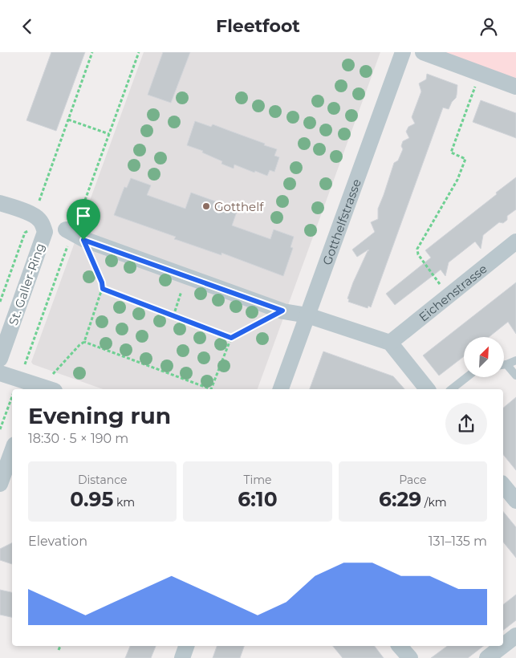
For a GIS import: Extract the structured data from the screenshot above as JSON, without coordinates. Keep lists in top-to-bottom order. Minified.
{"streets":{"street":["Gotthelfstrasse","St. Galler-Ring","Eichenstrasse"]},"places":["Gotthelf"],"north":"top right","page":{"header":"Fleetfoot","heading":["Evening run","18:30 · 5 × 190 m"],"stats":[["Distance","0.95 km"],["Time","6:10"],["Pace","6:29 /km"]],"chart":["Elevation","131–135 m"]}}
